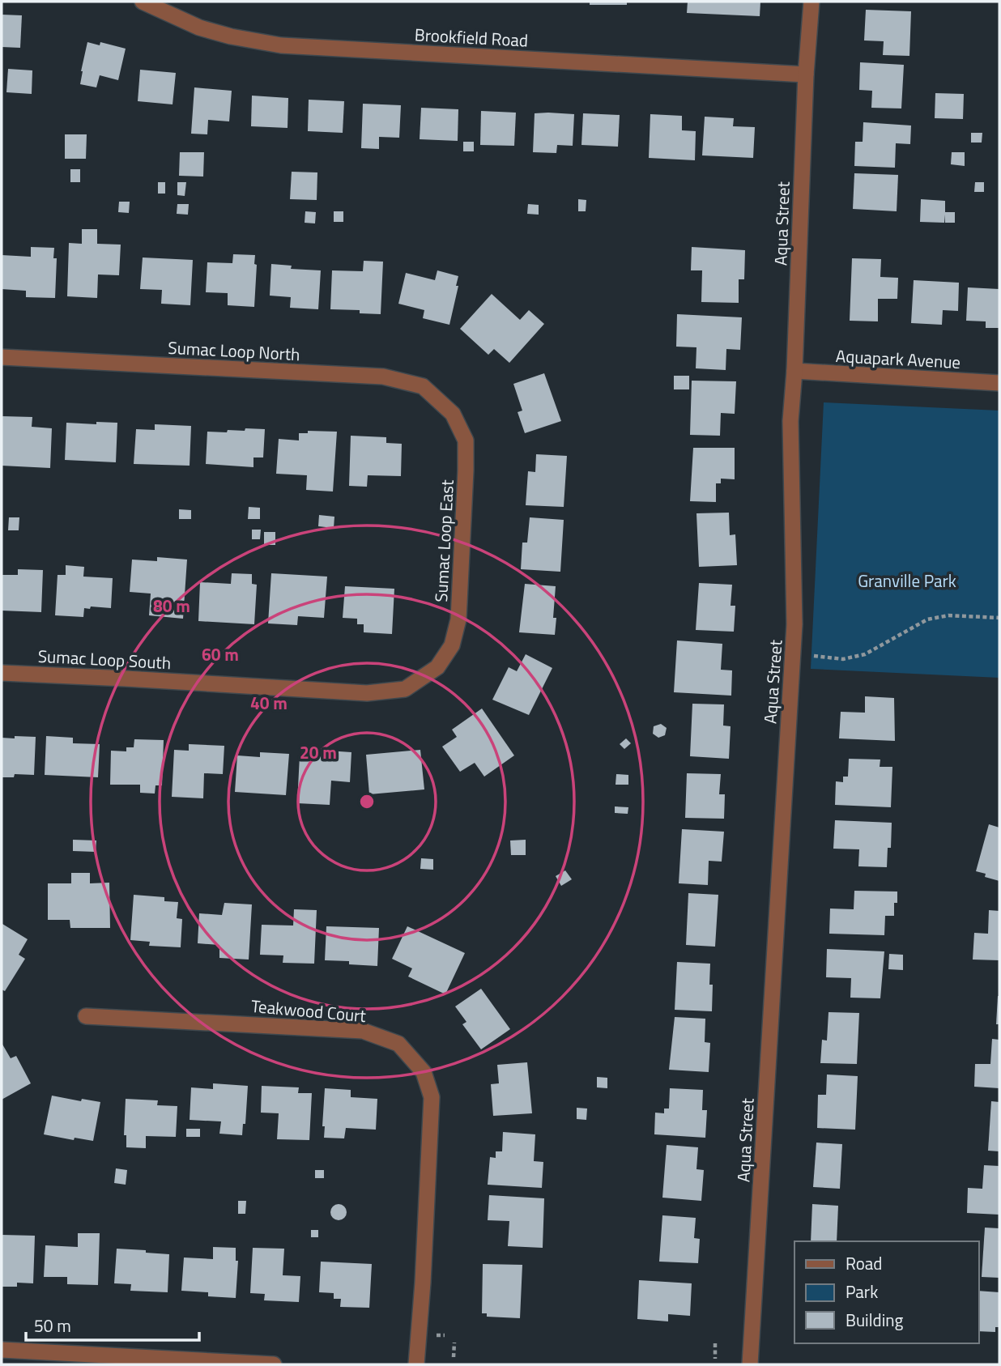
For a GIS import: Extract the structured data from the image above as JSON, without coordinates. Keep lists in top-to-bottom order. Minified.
{"streets":{"street":["Brookfield Road","Aqua Street","Sumac Loop North","Aquapark Avenue","Sumac Loop East","Sumac Loop South","Teakwood Court"]},"crossings":[["Brookfield Road","Aqua Street"],["Aqua Street","Aquapark Avenue"],["Sumac Loop North","Sumac Loop East"],["Sumac Loop East","Sumac Loop South"]],"parks":["Granville Park"],"legend":["Road","Park","Building"],"scale_bar":"50 m","rings":["80 m","60 m","40 m","20 m"]}
